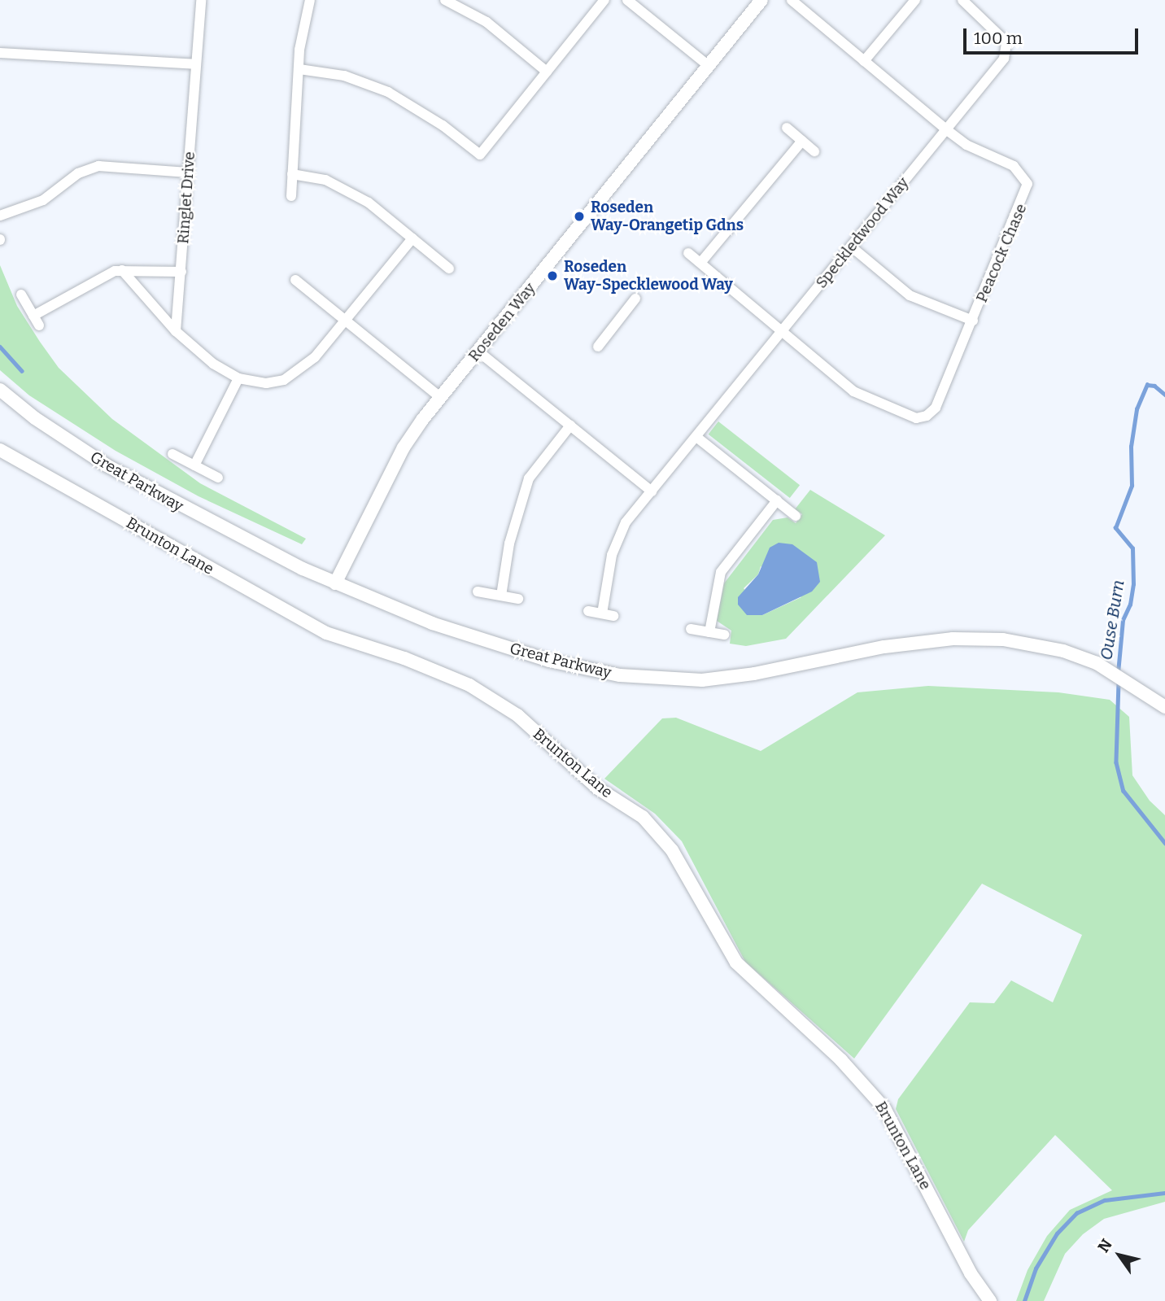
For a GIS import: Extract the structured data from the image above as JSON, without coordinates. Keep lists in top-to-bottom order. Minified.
{"streets":{"street":["Ringlet Drive","Speckledwood Way","Peacock Chase","Roseden Way","Great Parkway","Brunton Lane"]},"crossings":[["Speckledwood Way","Peacock Chase"],["Roseden Way","Great Parkway"]],"water":["Ouse Burn"],"places":["Roseden Way-Orangetip Gdns","Roseden Way-Specklewood Way"],"scale_bar":"100 m","north":"top left"}
